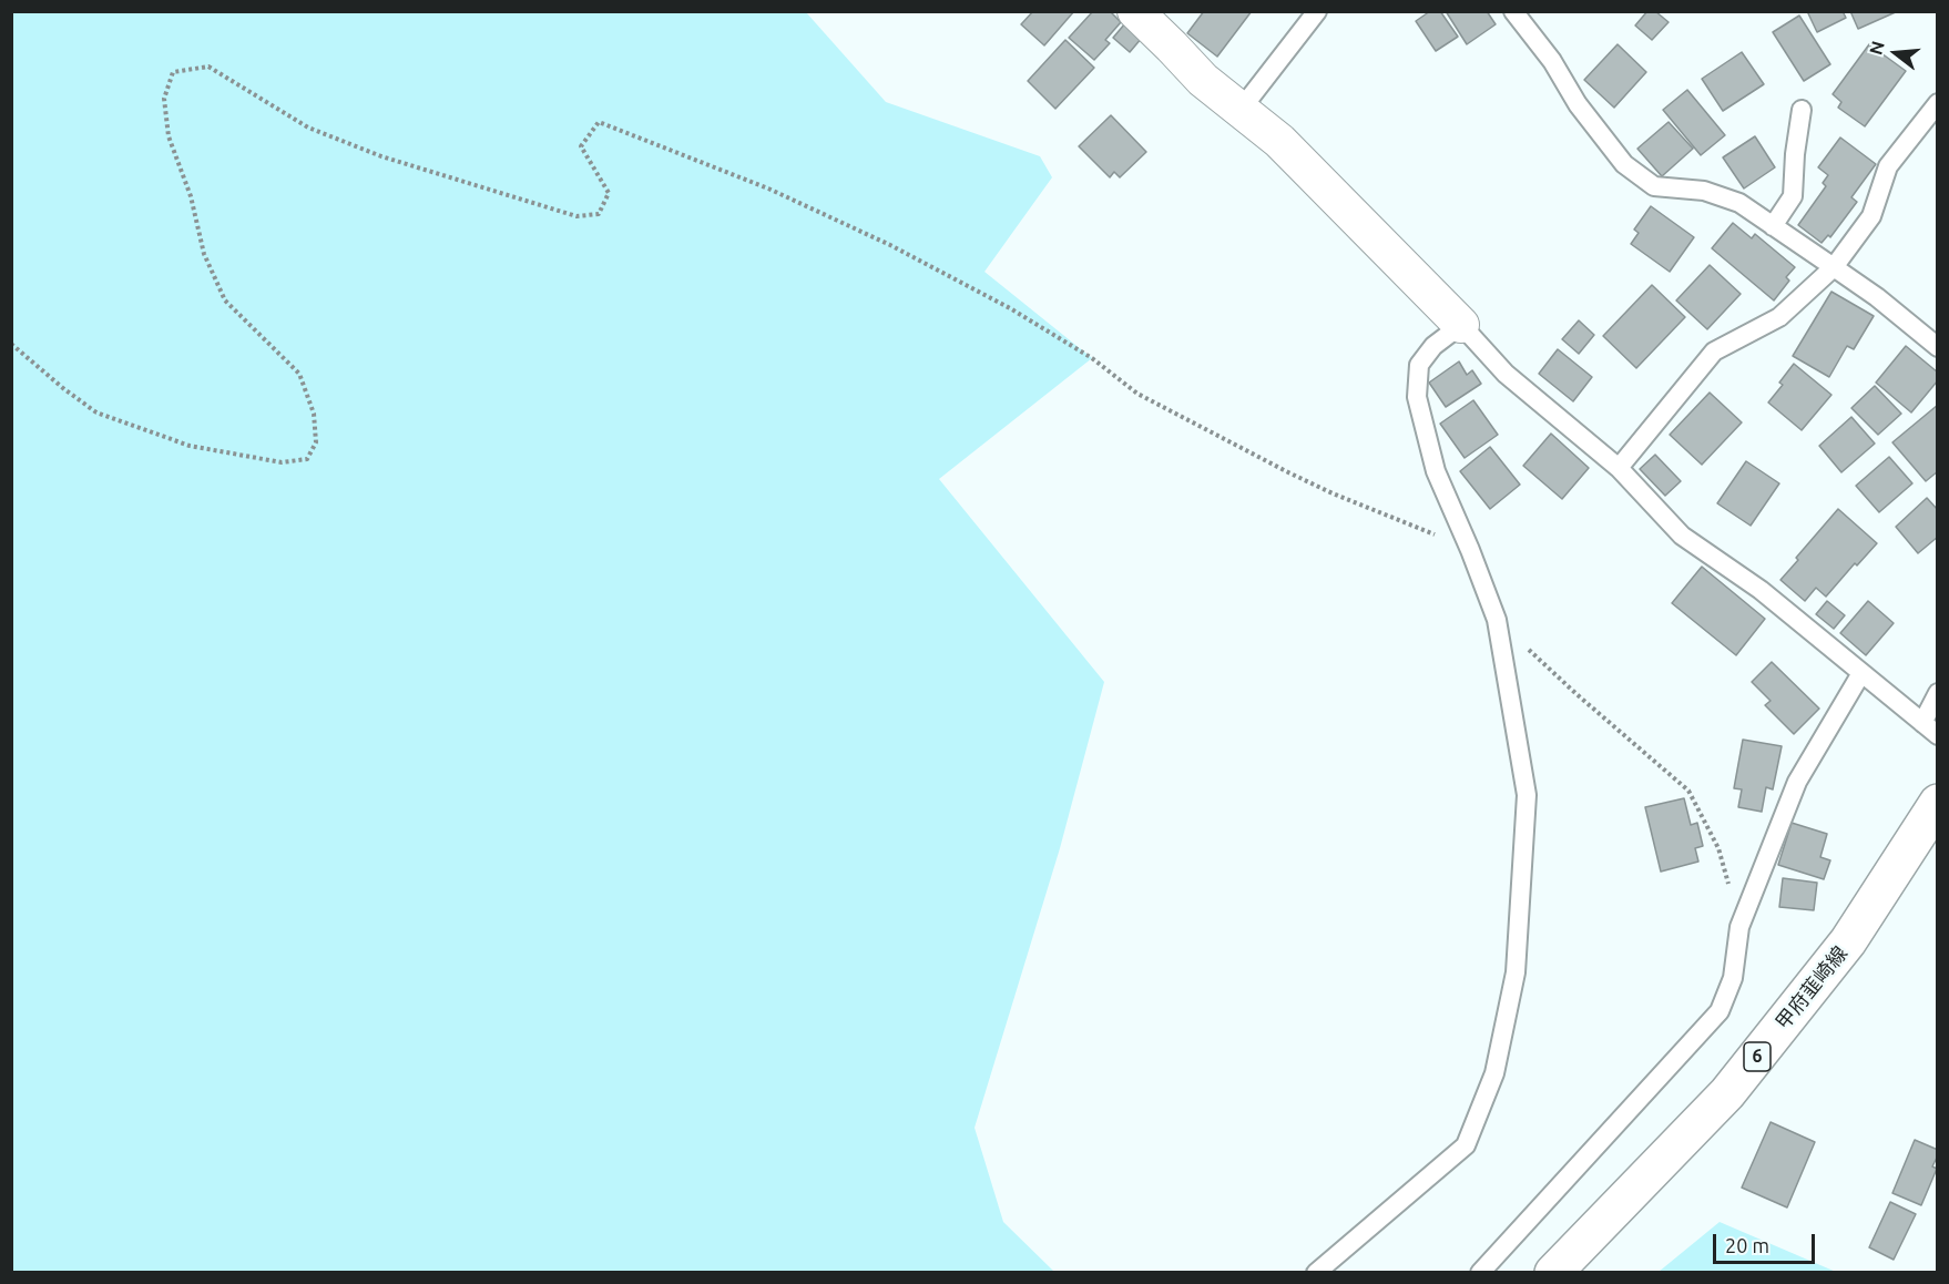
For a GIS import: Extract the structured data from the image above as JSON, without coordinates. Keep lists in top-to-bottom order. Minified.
{"streets":{"main road":["甲府韮崎線","6"]},"scale_bar":"20 m","north":"left"}
